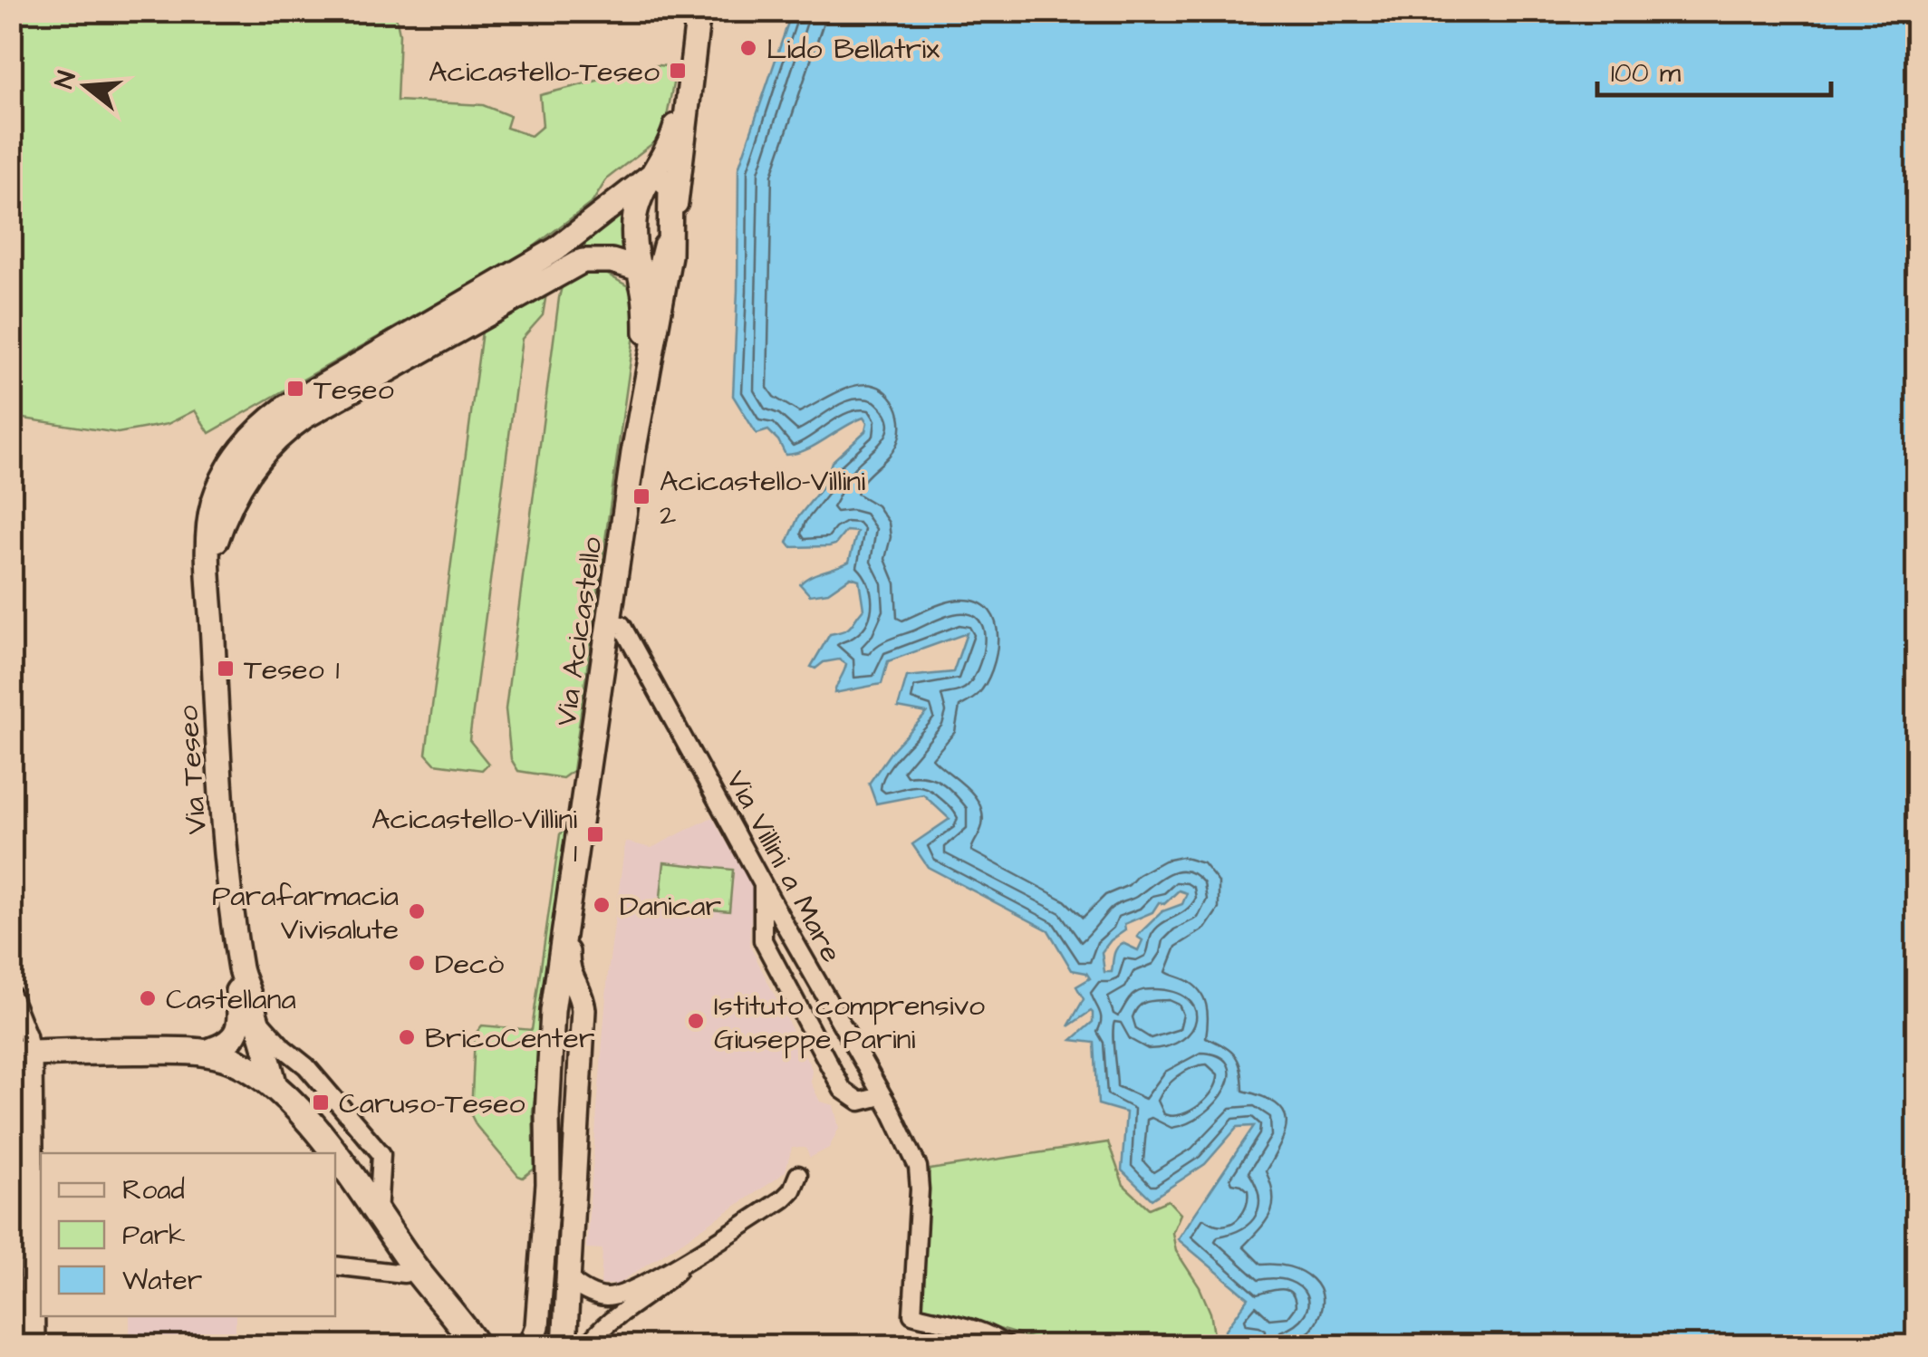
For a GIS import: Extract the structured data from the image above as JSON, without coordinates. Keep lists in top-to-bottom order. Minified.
{"streets":{"main road":["Via Acicastello","Via Teseo"],"street":["Via Villini a Mare"]},"crossings":[["Via Acicastello","Via Villini a Mare"]],"places":{"other":["Lido Bellatrix","Danicar","Parafarmacia Vivisalute","Decò","Castellana","Istituto comprensivo Giuseppe Parini","BricoCenter"],"transit":["Acicastello-Teseo","Teseo","Acicastello-Villini 2","Teseo 1","Acicastello-Villini 1","Caruso-Teseo"]},"legend":["Road","Park","Water"],"scale_bar":"100 m","north":"left"}
